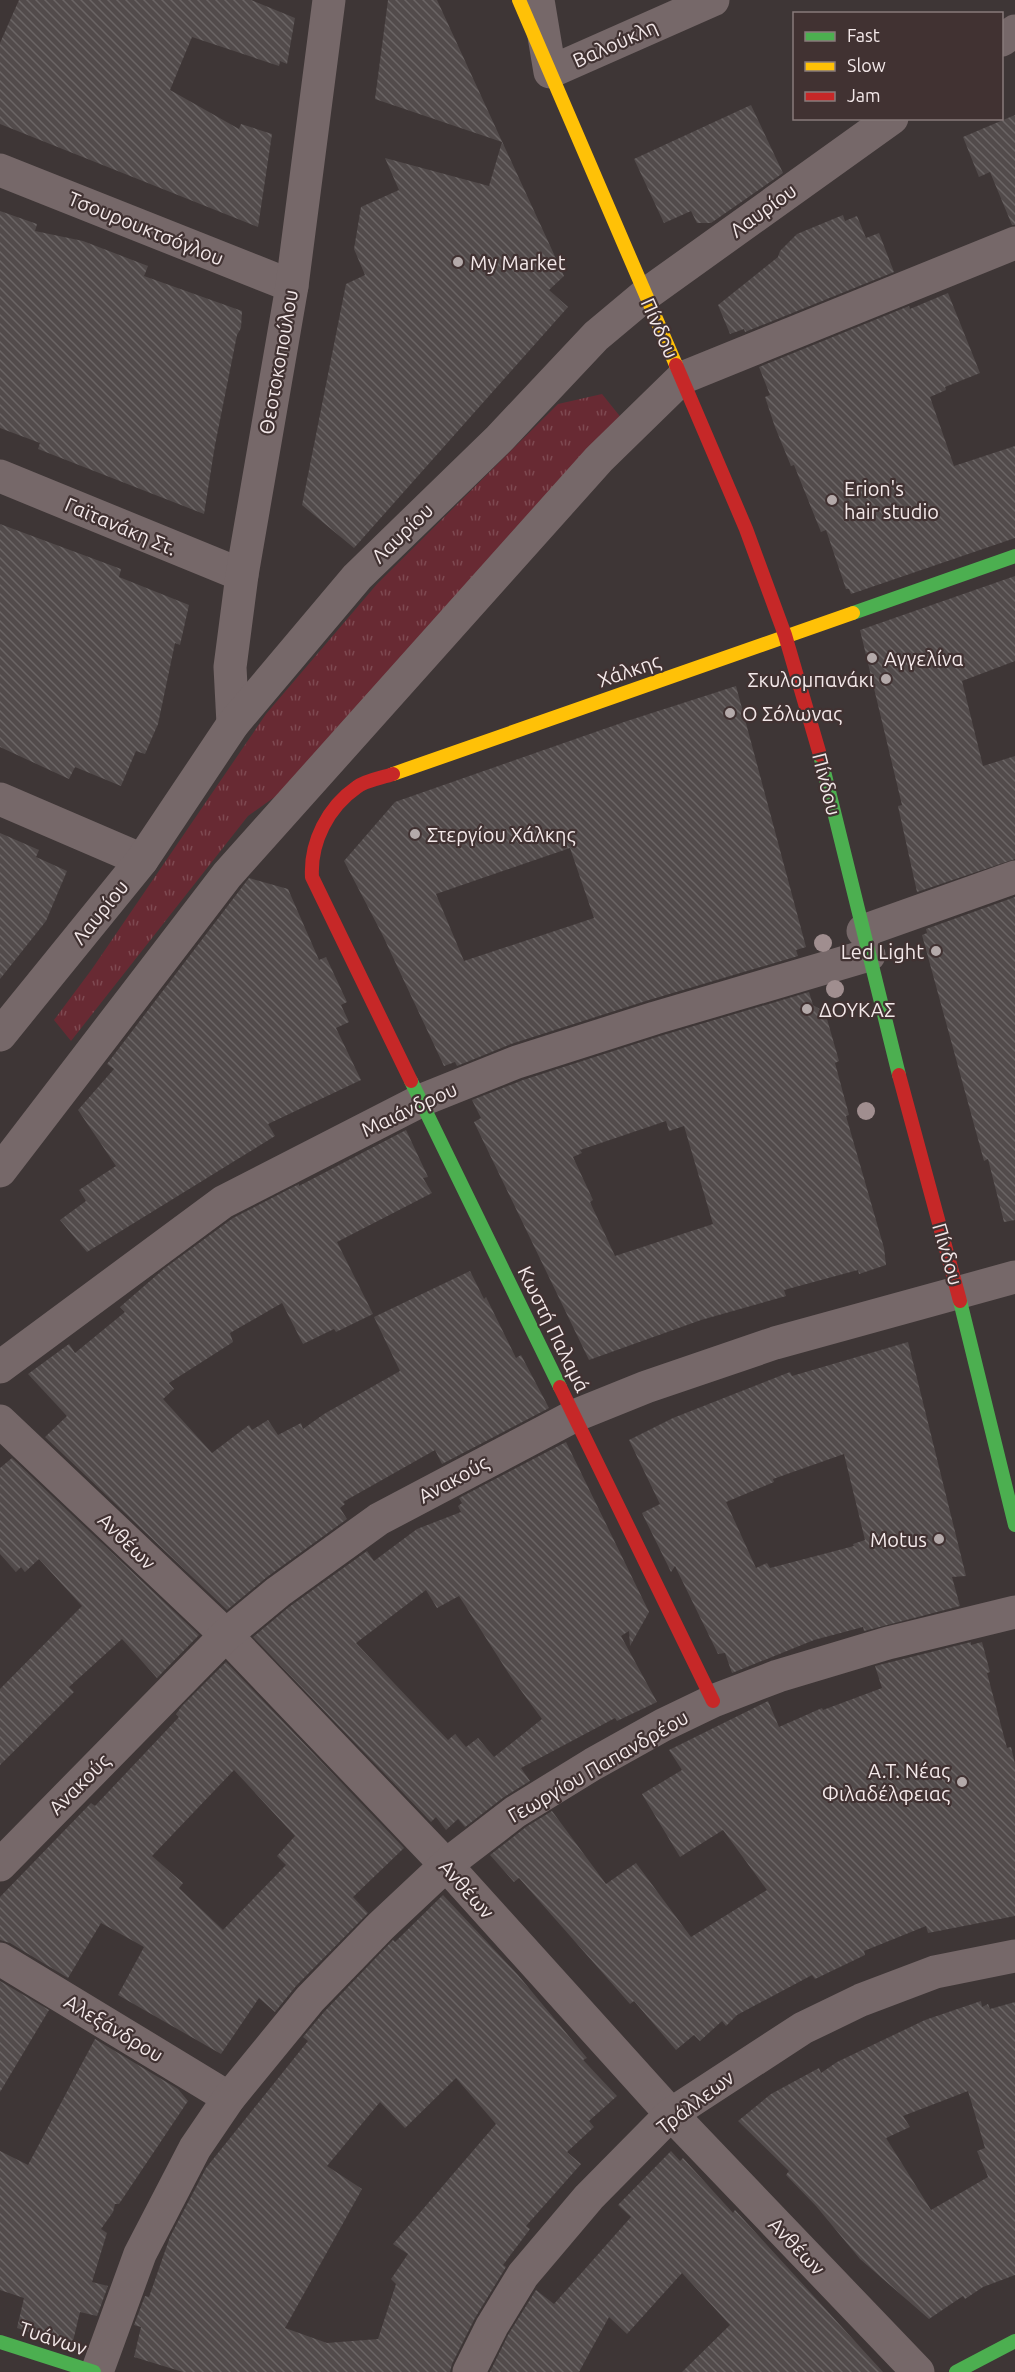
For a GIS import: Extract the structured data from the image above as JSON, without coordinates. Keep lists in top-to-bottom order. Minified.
{"streets":{"street":["Βαλούκλη","Λαυρίου","Τσουρουκτσόγλου","Πίνδου","Θεοτοκοπούλου","Γαϊτανάκη Στ.","Χάλκης","Μαιάνδρου","Κωστή Παλαμά","Ανακούς","Ανθέων","Γεωργίου Παπανδρέου","Αλεξάνδρου","Τράλλεων","Τυάνων"]},"crossings":[["Βαλούκλη","Πίνδου"],["Λαυρίου","Πίνδου"],["Λαυρίου","Θεοτοκοπούλου"],["Τσουρουκτσόγλου","Θεοτοκοπούλου"],["Πίνδου","Χάλκης"],["Πίνδου","Μαιάνδρου"],["Πίνδου","Ανακούς"],["Θεοτοκοπούλου","Γαϊτανάκη Στ."],["Χάλκης","Κωστή Παλαμά"],["Μαιάνδρου","Κωστή Παλαμά"],["Κωστή Παλαμά","Ανακούς"],["Κωστή Παλαμά","Γεωργίου Παπανδρέου"],["Ανακούς","Ανθέων"],["Ανθέων","Γεωργίου Παπανδρέου"],["Ανθέων","Τράλλεων"],["Γεωργίου Παπανδρέου","Αλεξάνδρου"],["Γεωργίου Παπανδρέου","Τυάνων"]],"places":["My Market","Erion's hair studio","Αγγελίνα","Σκυλομπανάκι","Ο Σόλωνας","Στεργίου Χάλκης","Led Light","ΔΟΥΚΑΣ","Motus","Α.Τ. Νέας Φιλαδέλφειας"],"legend":["Fast","Slow","Jam"]}
